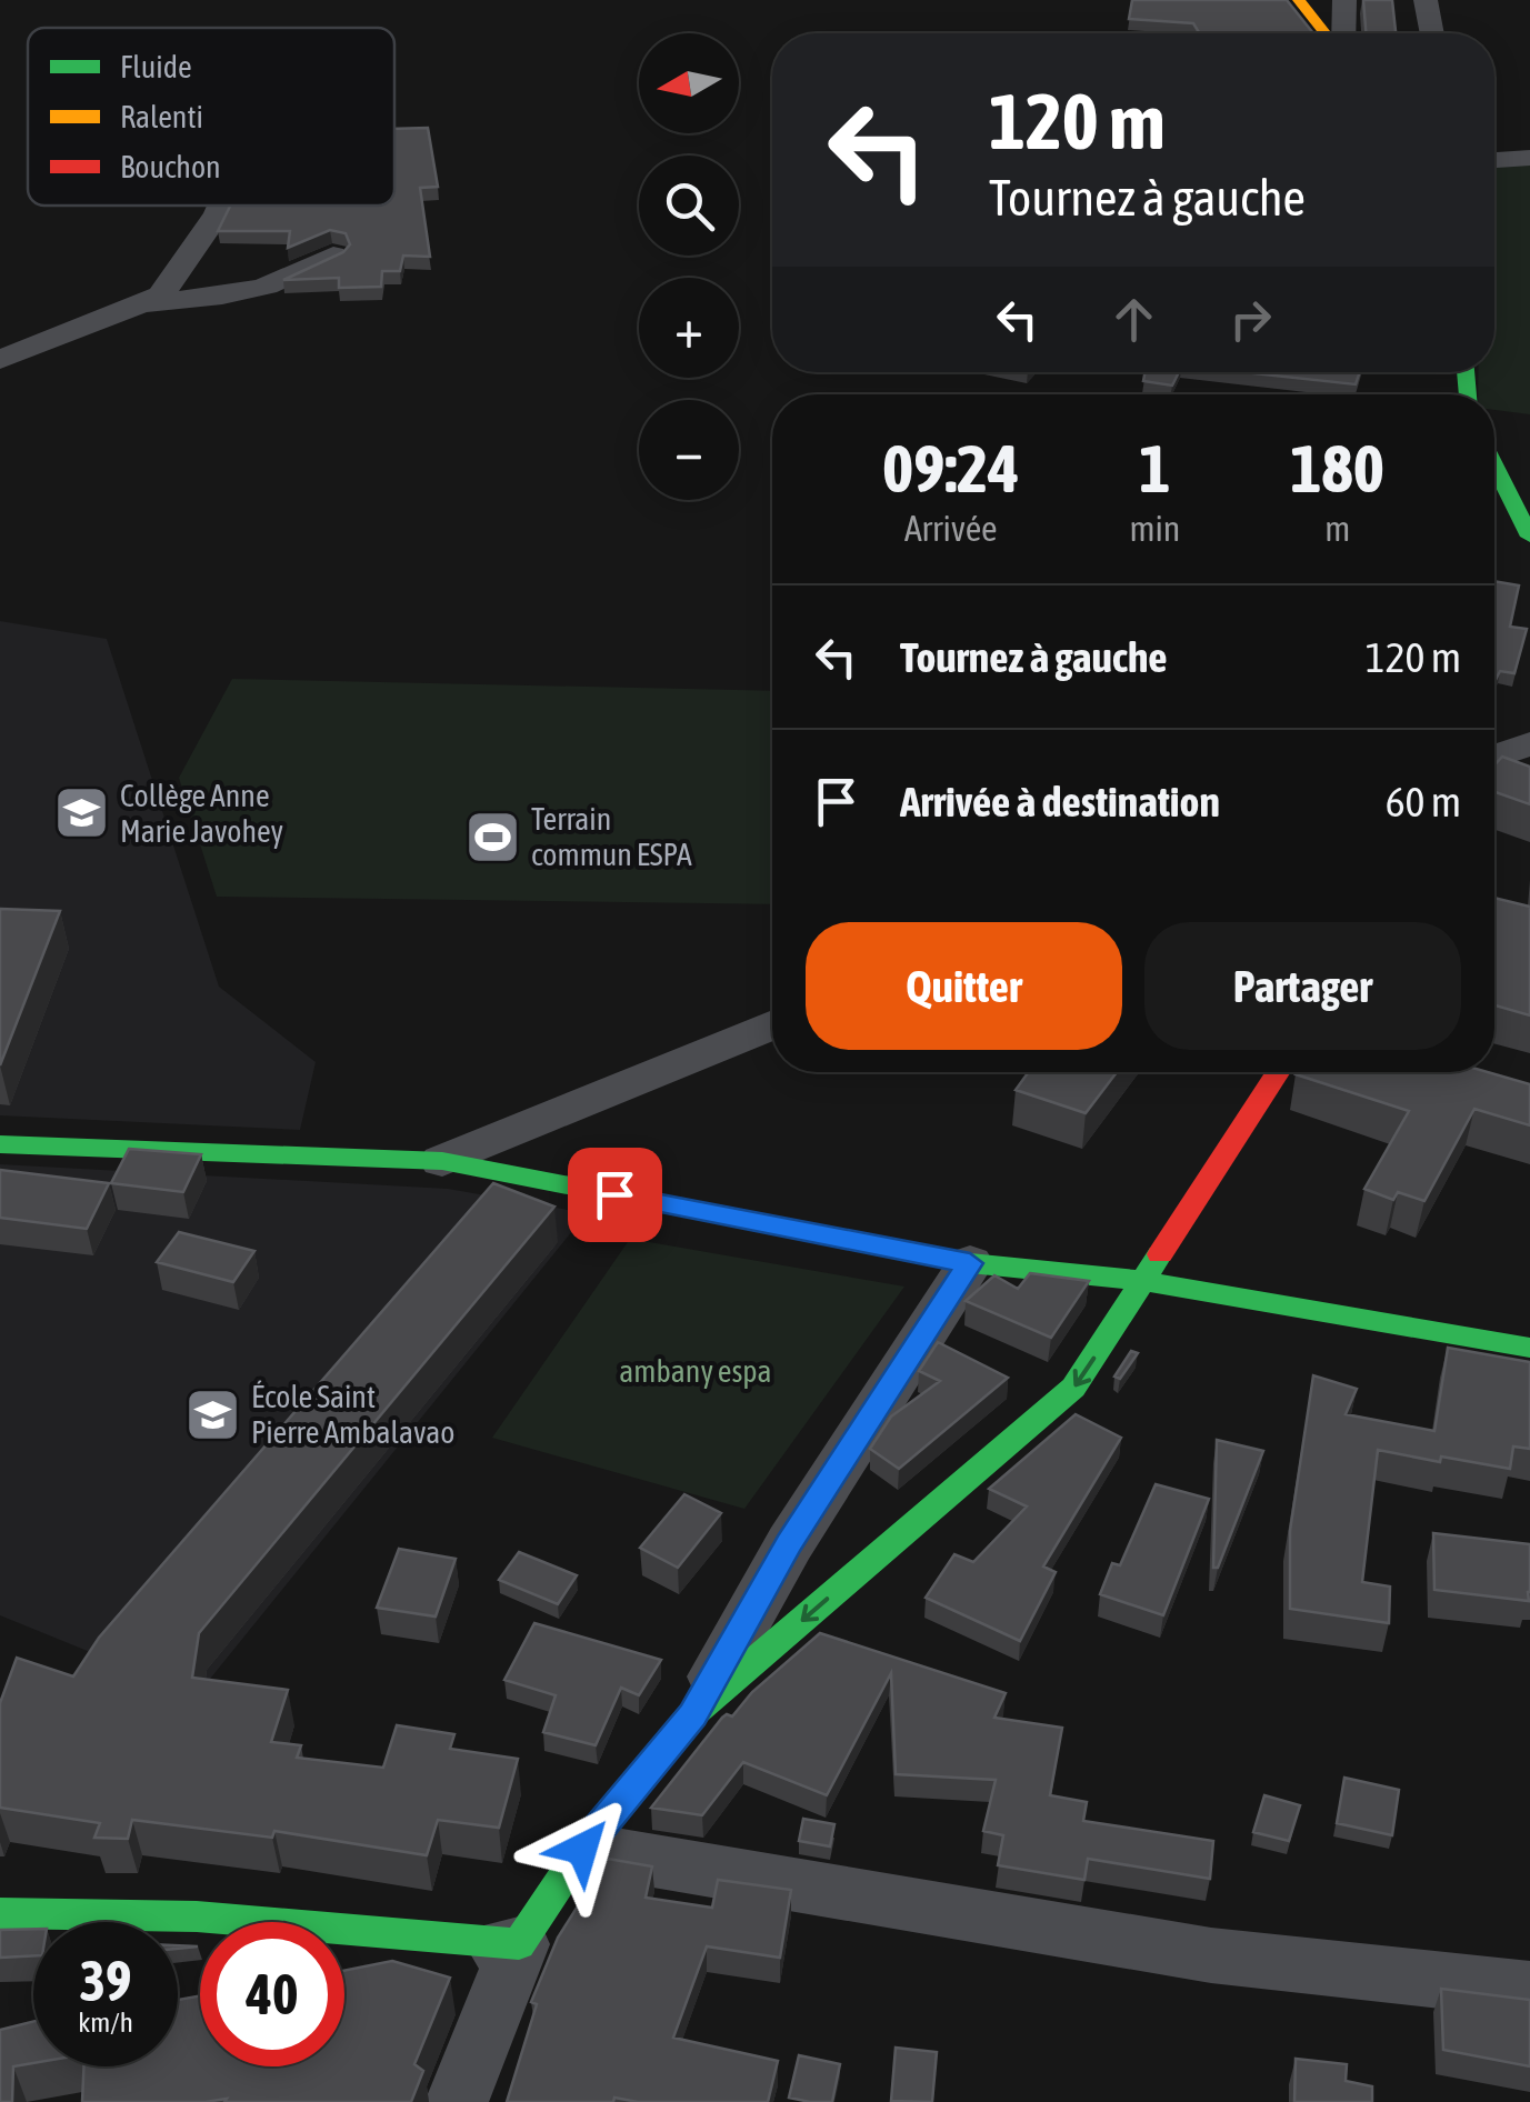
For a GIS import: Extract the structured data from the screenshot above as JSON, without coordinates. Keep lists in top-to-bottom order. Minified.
{"parks":["ambany espa"],"places":{"school or university":["Collège Anne Marie Javohey","École Saint Pierre Ambalavao"],"sports":["Terrain commun ESPA"]},"legend":["Fluide","Ralenti","Bouchon"],"north":"left","page":{"map_buttons":["+","−"],"turn":["120 m","Tournez à gauche"],"eta":["09:24","Arrivée","1","min","180","m"],"list":[{"name":"Tournez à gauche","value":"120 m"},{"name":"Arrivée à destination","value":"60 m"}],"buttons":["Quitter","Partager"],"speed":"39 km/h","limit":"40"}}
